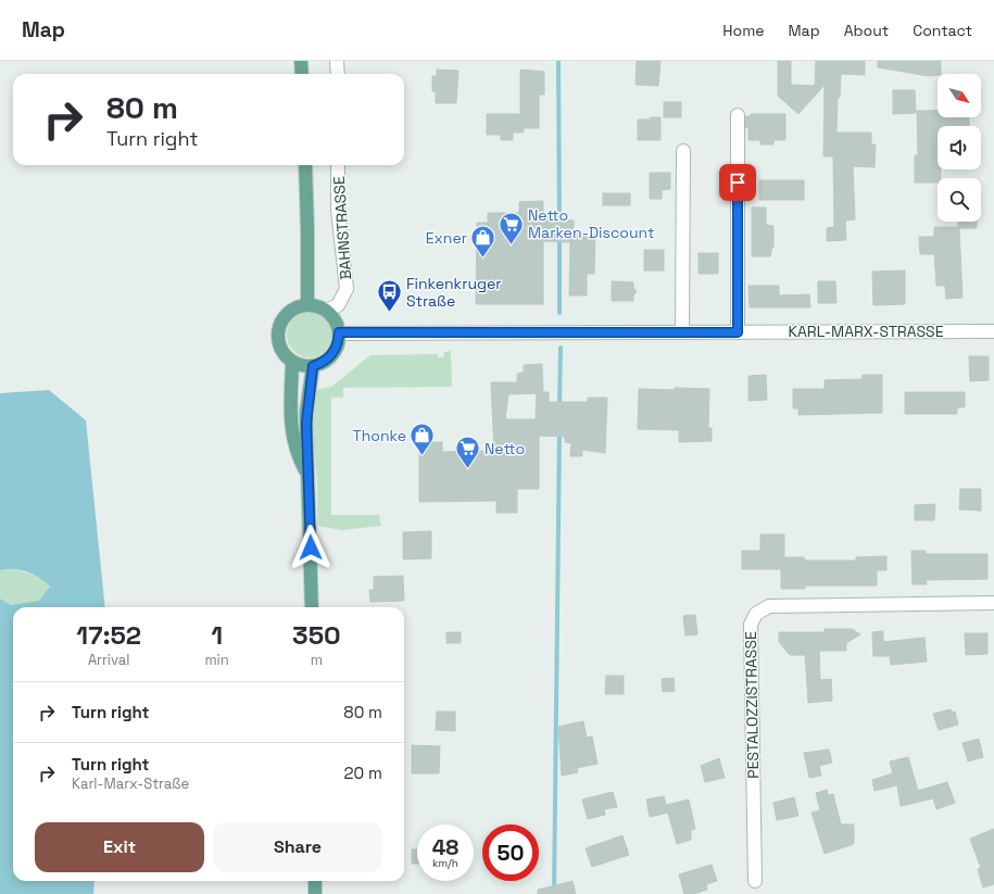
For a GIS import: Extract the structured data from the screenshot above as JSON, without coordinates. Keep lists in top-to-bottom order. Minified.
{"streets":{"street":["BAHNSTRASSE","KARL-MARX-STRASSE","PESTALOZZISTRASSE"]},"crossings":[["BAHNSTRASSE","KARL-MARX-STRASSE"]],"places":{"supermarket":["Netto Marken-Discount","Netto"],"shop":["Exner","Thonke"],"bus stop":["Finkenkruger Straße"]},"north":"bottom right","page":{"header":"Map","nav":["Home","Map","About","Contact"],"turn":["80 m","Turn right"],"eta":["17:52","Arrival","1","min","350","m"],"list":[{"name":"Turn right","value":"80 m"},{"name":"Turn right","note":"Karl-Marx-Straße","value":"20 m"}],"buttons":["Exit","Share"],"speed":"48 km/h","limit":"50"}}
